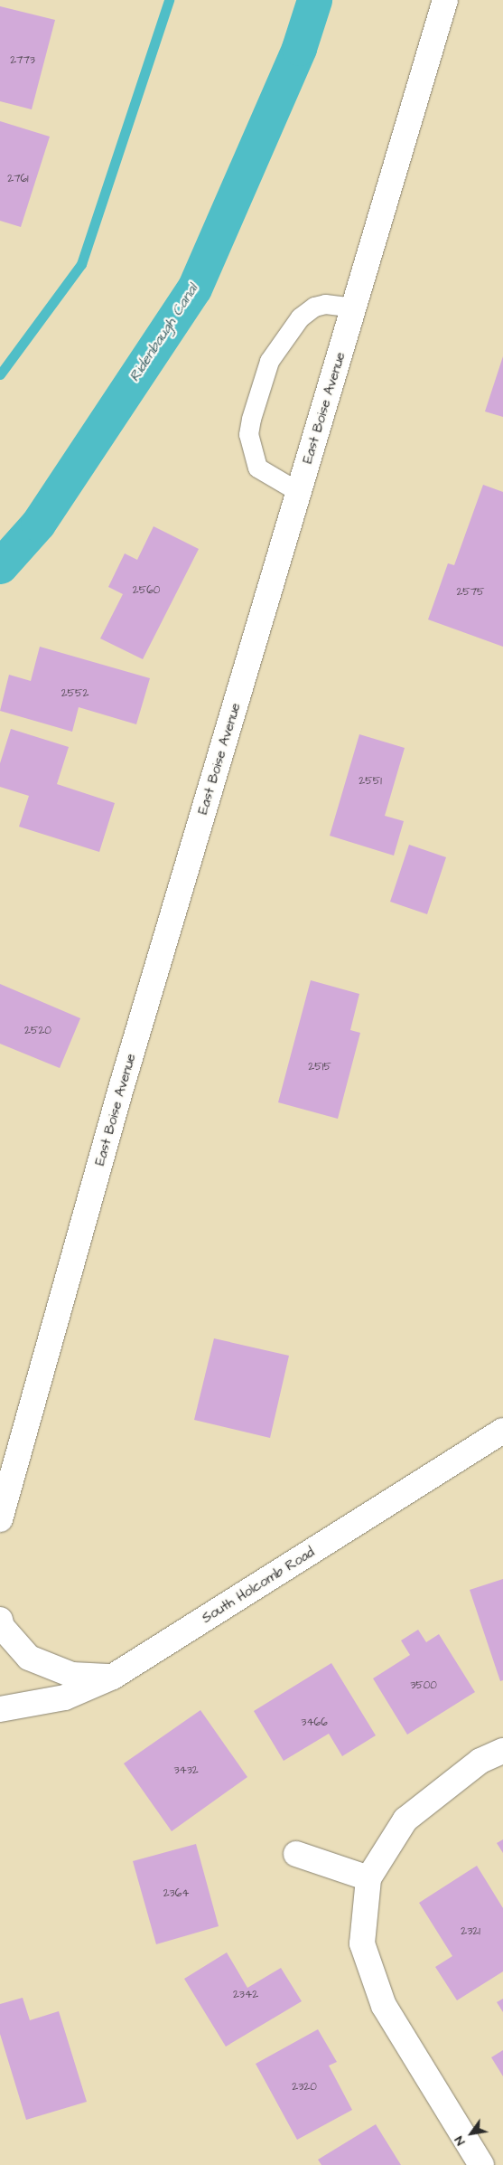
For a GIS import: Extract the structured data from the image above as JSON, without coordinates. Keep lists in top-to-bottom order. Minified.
{"streets":{"street":["East Boise Avenue","South Holcomb Road"]},"water":["Ridenbaugh Canal"],"house_numbers":["2773","2761","2560","2575","2552","2551","2520","2515","3500","3466","3432","2364","2321","2342","2320"],"north":"bottom left"}
